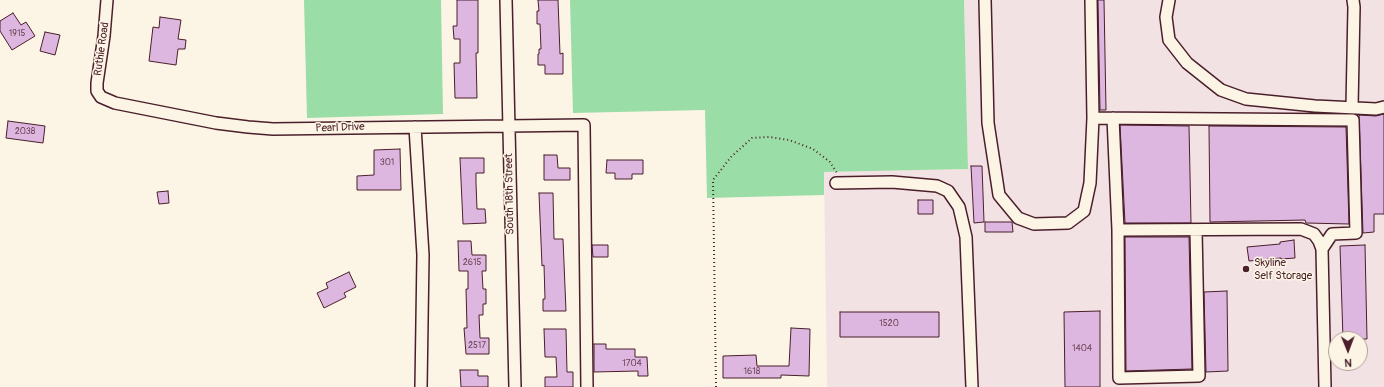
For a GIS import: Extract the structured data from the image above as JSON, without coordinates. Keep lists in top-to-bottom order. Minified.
{"streets":{"street":["Ruthie Road","Pearl Drive","South 18th Street"]},"crossings":[["Ruthie Road","Pearl Drive"],["Pearl Drive","South 18th Street"]],"places":["Skyline Self Storage"],"house_numbers":["1915","2038","301","2615","1520","2517","1404","1704","1618"],"north":"bottom"}
